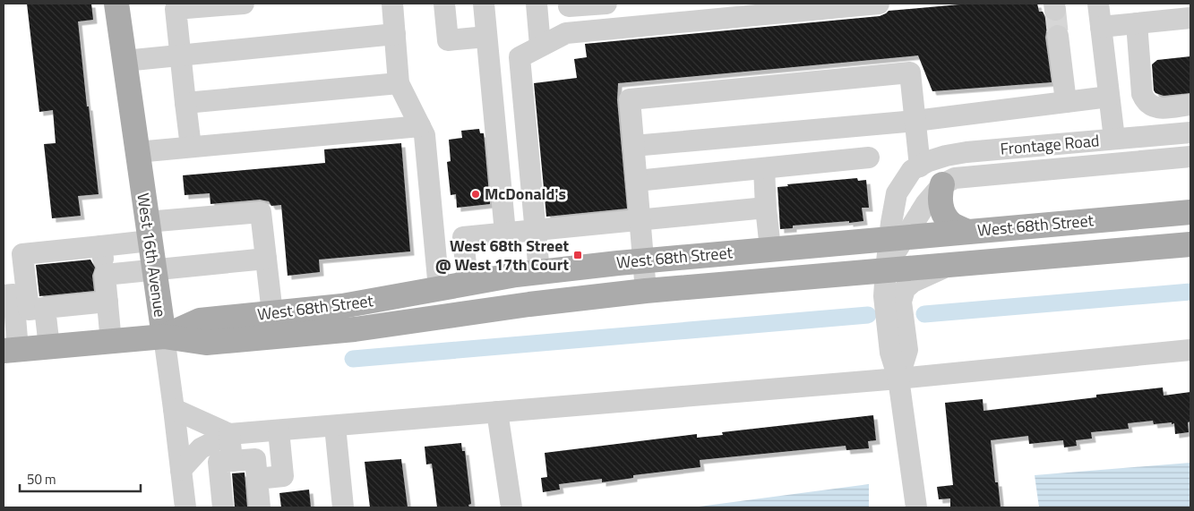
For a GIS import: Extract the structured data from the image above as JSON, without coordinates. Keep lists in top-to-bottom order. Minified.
{"streets":{"main road":["West 68th Street","West 16th Avenue"],"street":["Frontage Road"]},"crossings":[["West 68th Street","West 16th Avenue"]],"places":{"other":["McDonald's"],"transit":["West 68th Street @ West 17th Court"]},"scale_bar":"50 m"}
